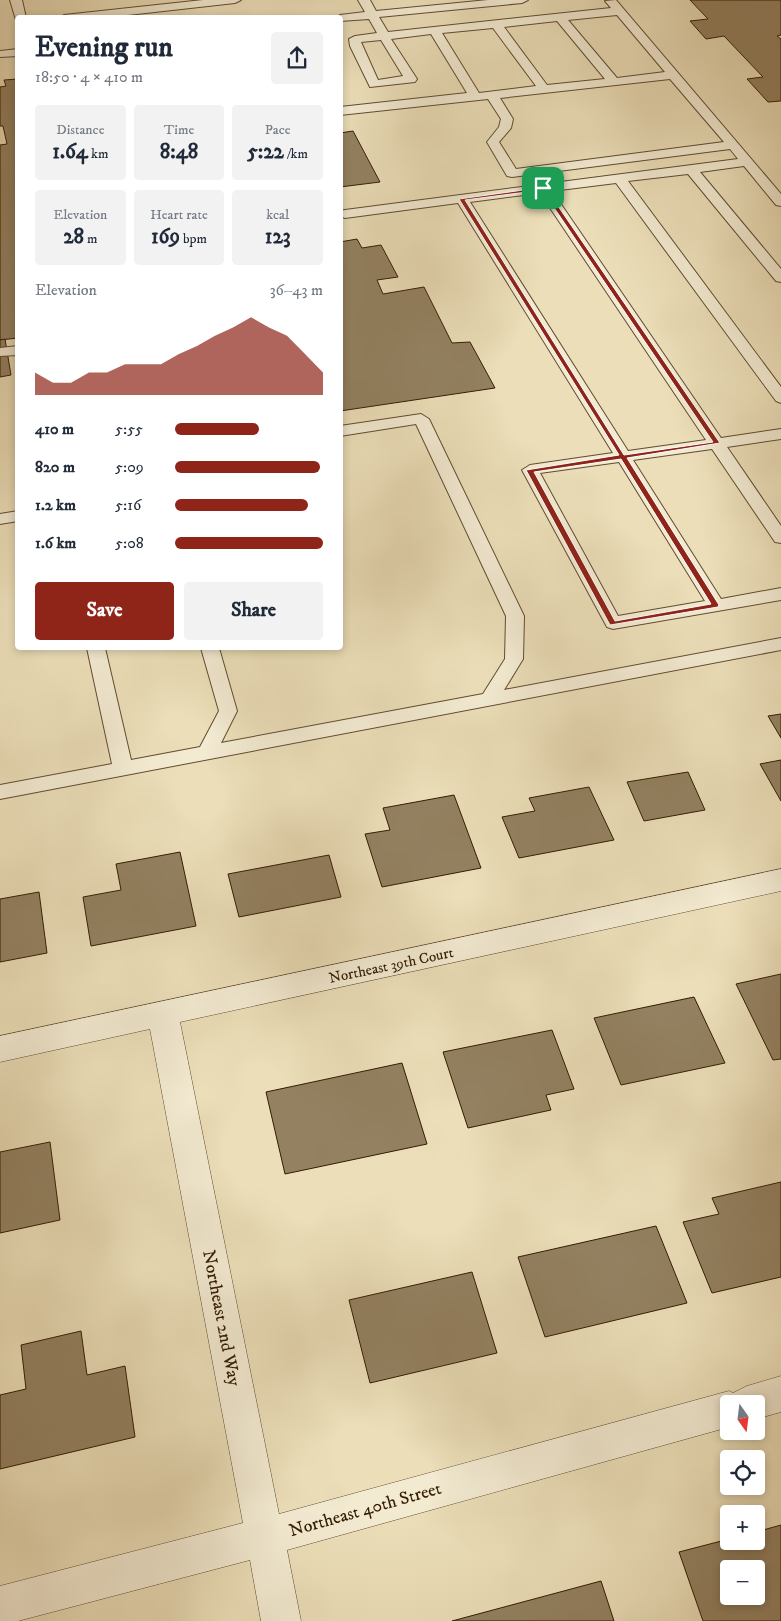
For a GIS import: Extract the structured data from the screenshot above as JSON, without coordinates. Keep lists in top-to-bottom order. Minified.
{"streets":{"street":["Northeast 39th Court","Northeast 2nd Way","Northeast 40th Street"]},"crossings":[["Northeast 39th Court","Northeast 2nd Way"],["Northeast 2nd Way","Northeast 40th Street"]],"north":"bottom","page":{"heading":["Evening run","18:50 · 4 × 410 m"],"stats":[["Distance","1.64 km"],["Time","8:48"],["Pace","5:22 /km"],["Elevation","28 m"],["Heart rate","169 bpm"],["kcal","123"]],"chart":["Elevation","36–43 m"],"list":[{"name":"410 m","note":"5:55"},{"name":"820 m","note":"5:09"},{"name":"1.2 km","note":"5:16"},{"name":"1.6 km","note":"5:08"}],"buttons":["Save","Share"],"map_buttons":["+","−"]}}
